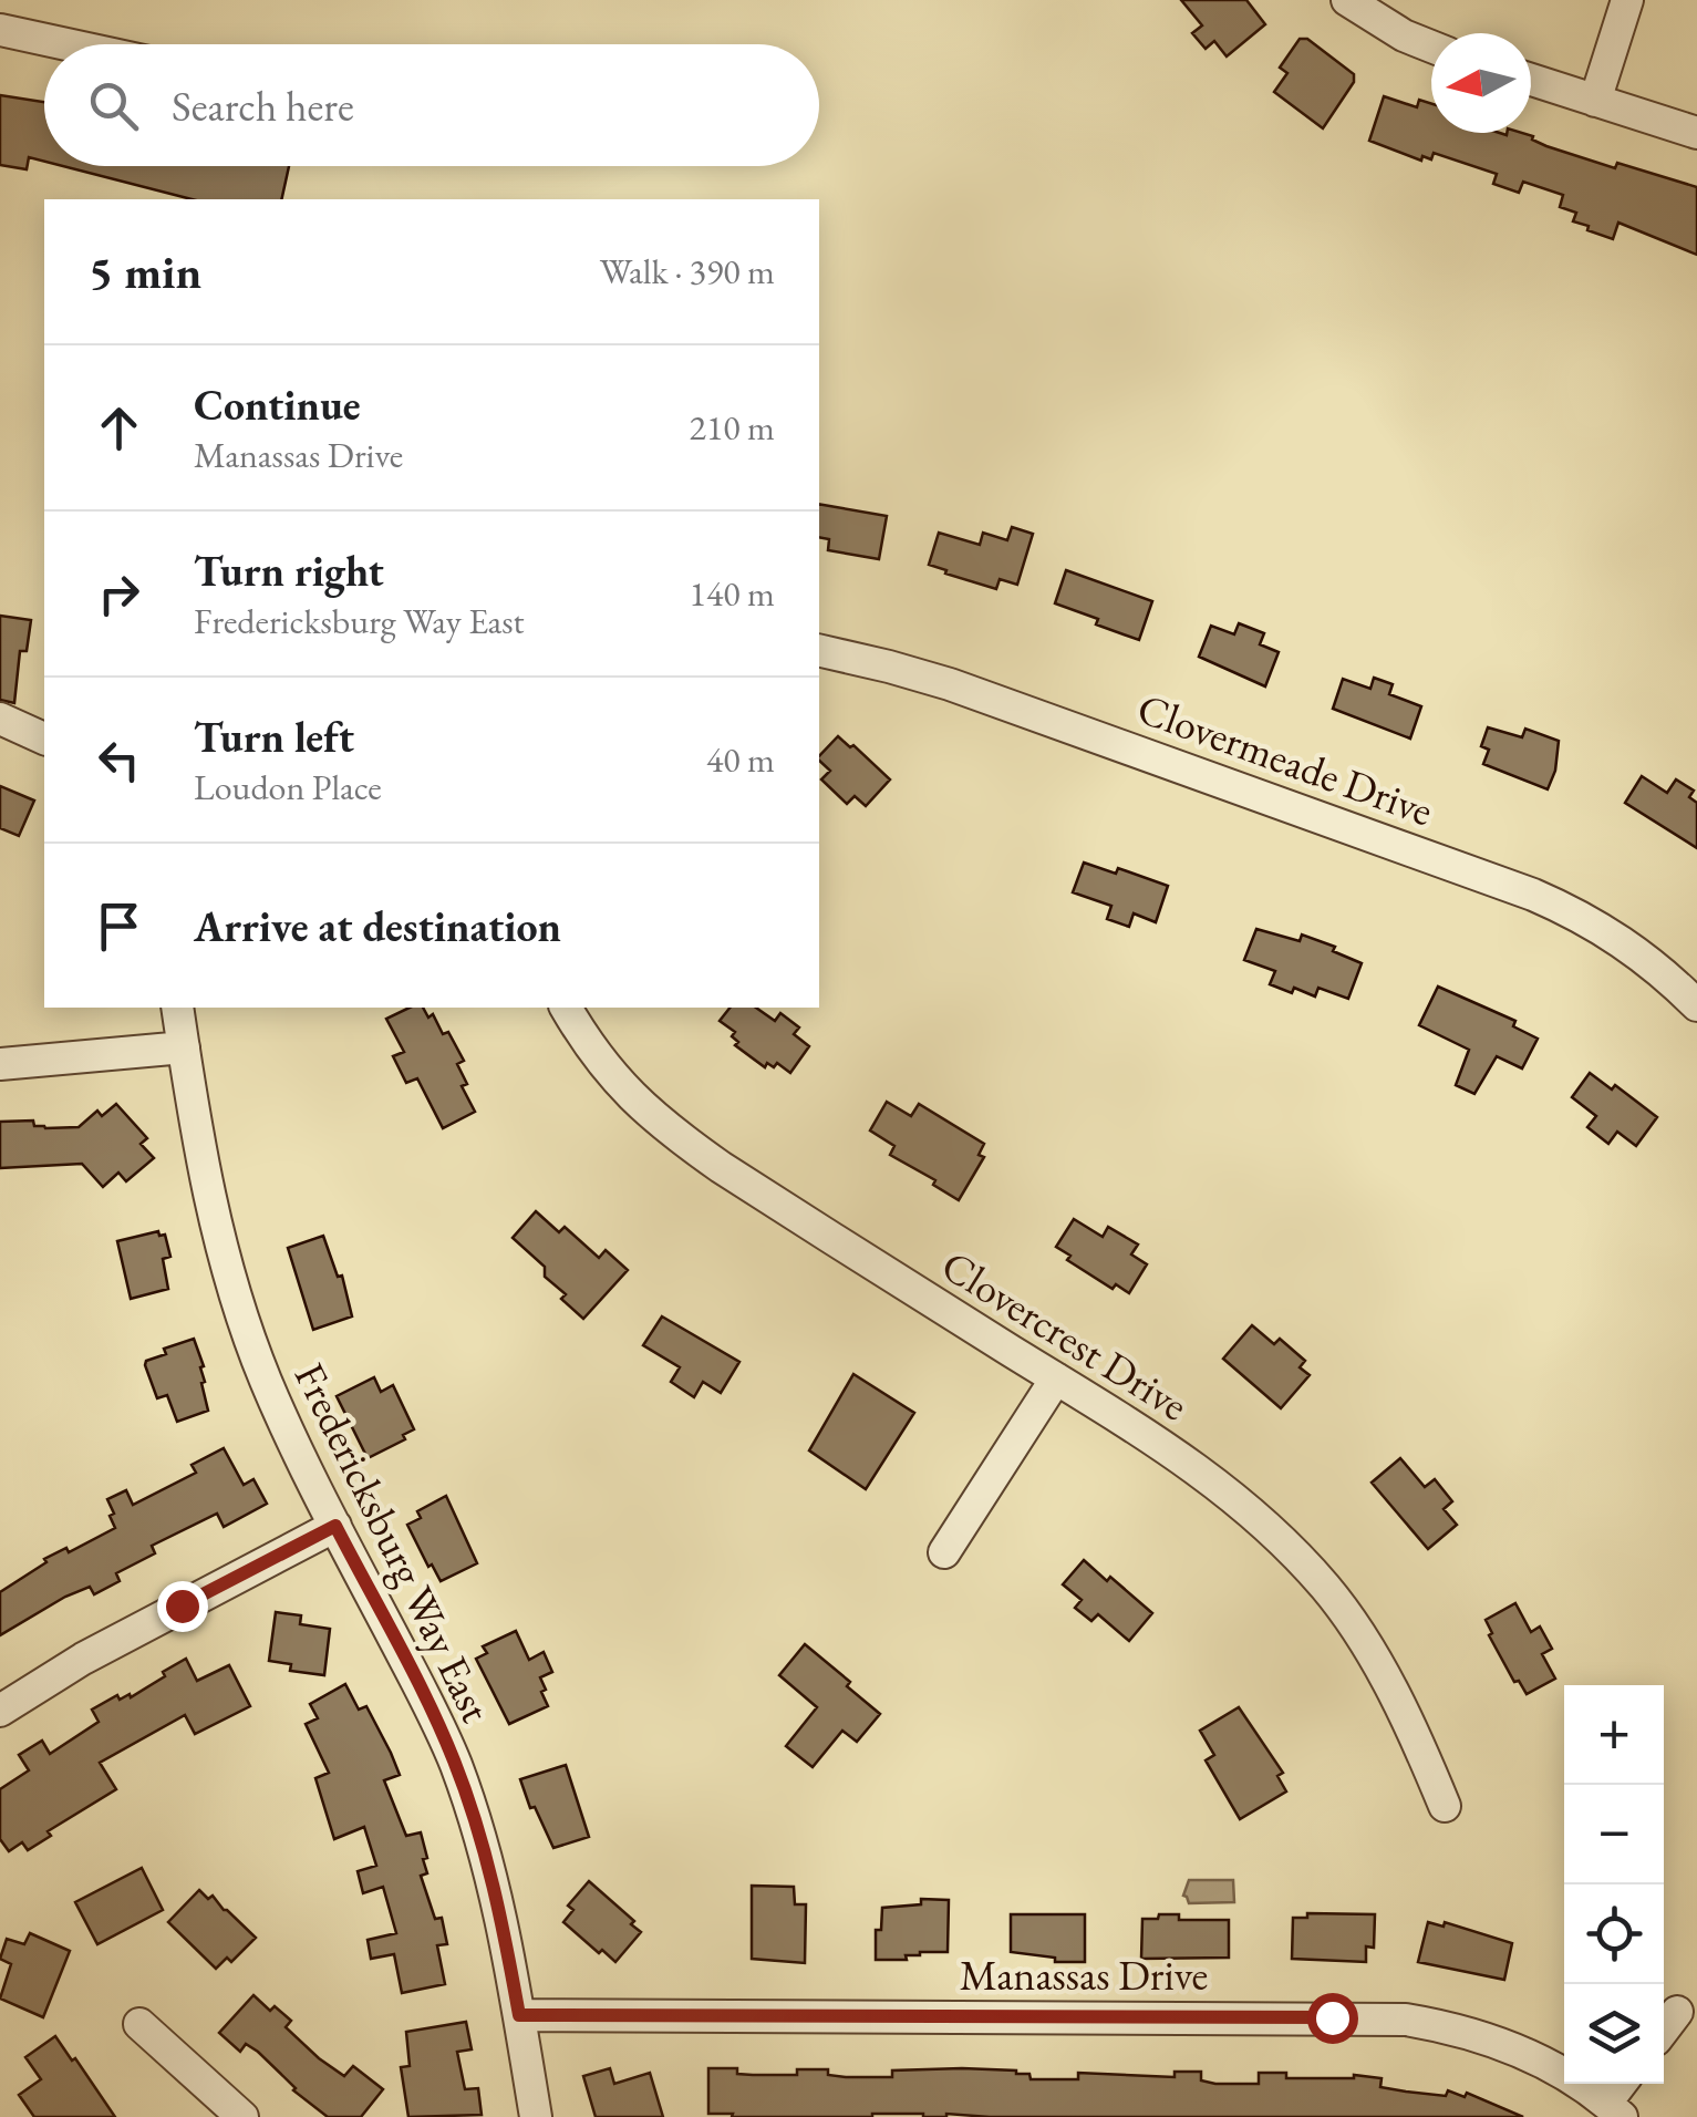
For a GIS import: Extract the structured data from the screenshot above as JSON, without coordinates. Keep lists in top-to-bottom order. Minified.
{"streets":{"street":["Clovermeade Drive","Clovercrest Drive","Fredericksburg Way East","Manassas Drive"]},"crossings":[["Fredericksburg Way East","Manassas Drive"]],"north":"left","page":{"search":"Search here","heading":["5 min","Walk · 390 m"],"list":[["Continue","Manassas Drive","210 m"],["Turn right","Fredericksburg Way East","140 m"],["Turn left","Loudon Place","40 m"],"Arrive at destination"],"map_buttons":["+","−"]}}
